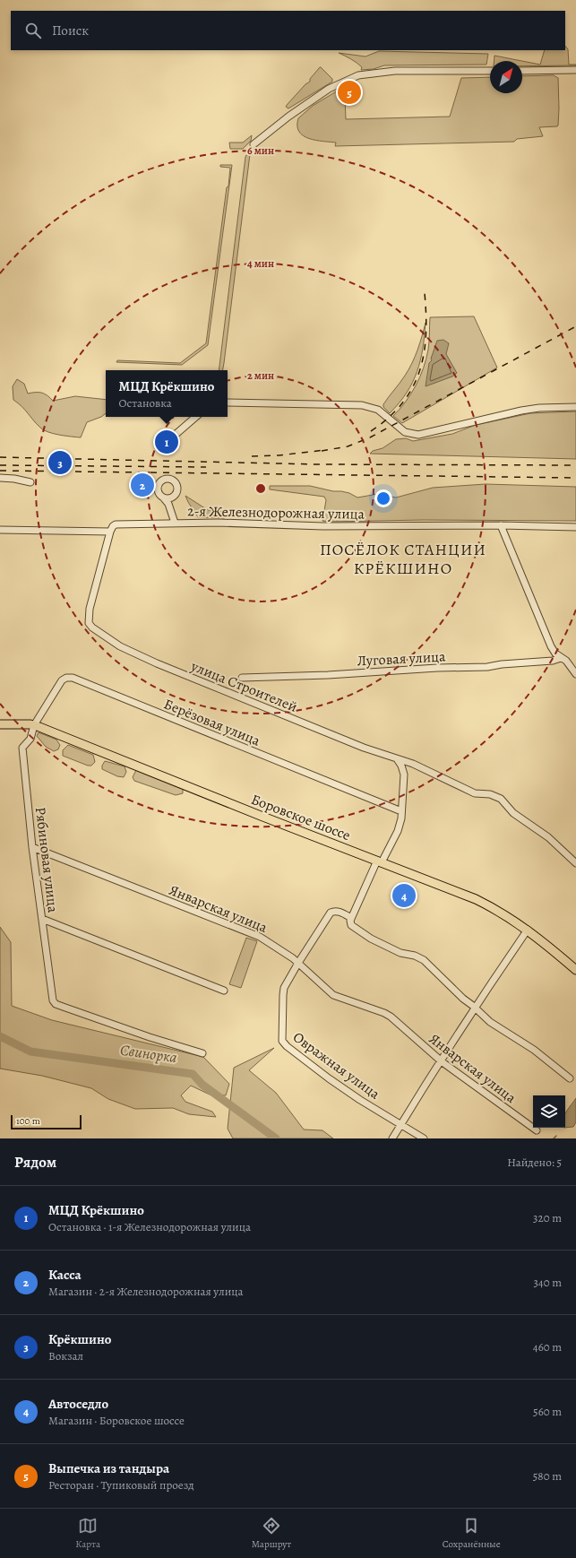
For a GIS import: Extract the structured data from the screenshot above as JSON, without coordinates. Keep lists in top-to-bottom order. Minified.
{"streets":{"main road":["Боровское шоссе"],"street":["2-я Железнодорожная улица","Луговая улица","улица Строителей","Берёзовая улица","Рябиновая улица","Январская улица","Овражная улица"]},"crossings":[["2-я Железнодорожная улица","улица Строителей"],["Берёзовая улица","Боровское шоссе"],["Берёзовая улица","Рябиновая улица"],["Боровское шоссе","Рябиновая улица"],["Рябиновая улица","Январская улица"],["Январская улица","Овражная улица"]],"districts":["ПОСЁЛОК СТАНЦИИ КРЁКШИНО"],"water":["Свинорка"],"scale_bar":"100 m","north":"top right","page":{"search":"Поиск","pins":["5","1","3","2","4"],"popup":["МЦД Крёкшино","Остановка"],"scale":"100 m","heading":["Рядом","Найдено: 5"],"list":[{"mark":"1","name":"МЦД Крёкшино","note":"Остановка · 1-я Железнодорожная улица","value":"320 m"},{"mark":"2","name":"Касса","note":"Магазин · 2-я Железнодорожная улица","value":"340 m"},{"mark":"3","name":"Крёкшино","note":"Вокзал","value":"460 m"},{"mark":"4","name":"Автоседло","note":"Магазин · Боровское шоссе","value":"560 m"},{"mark":"5","name":"Выпечка из тандыра","note":"Ресторан · Тупиковый проезд","value":"580 m"}],"nav":["Карта","Маршрут","Сохранённые"]},"rings":["6 мин","4 мин","2 мин"]}
